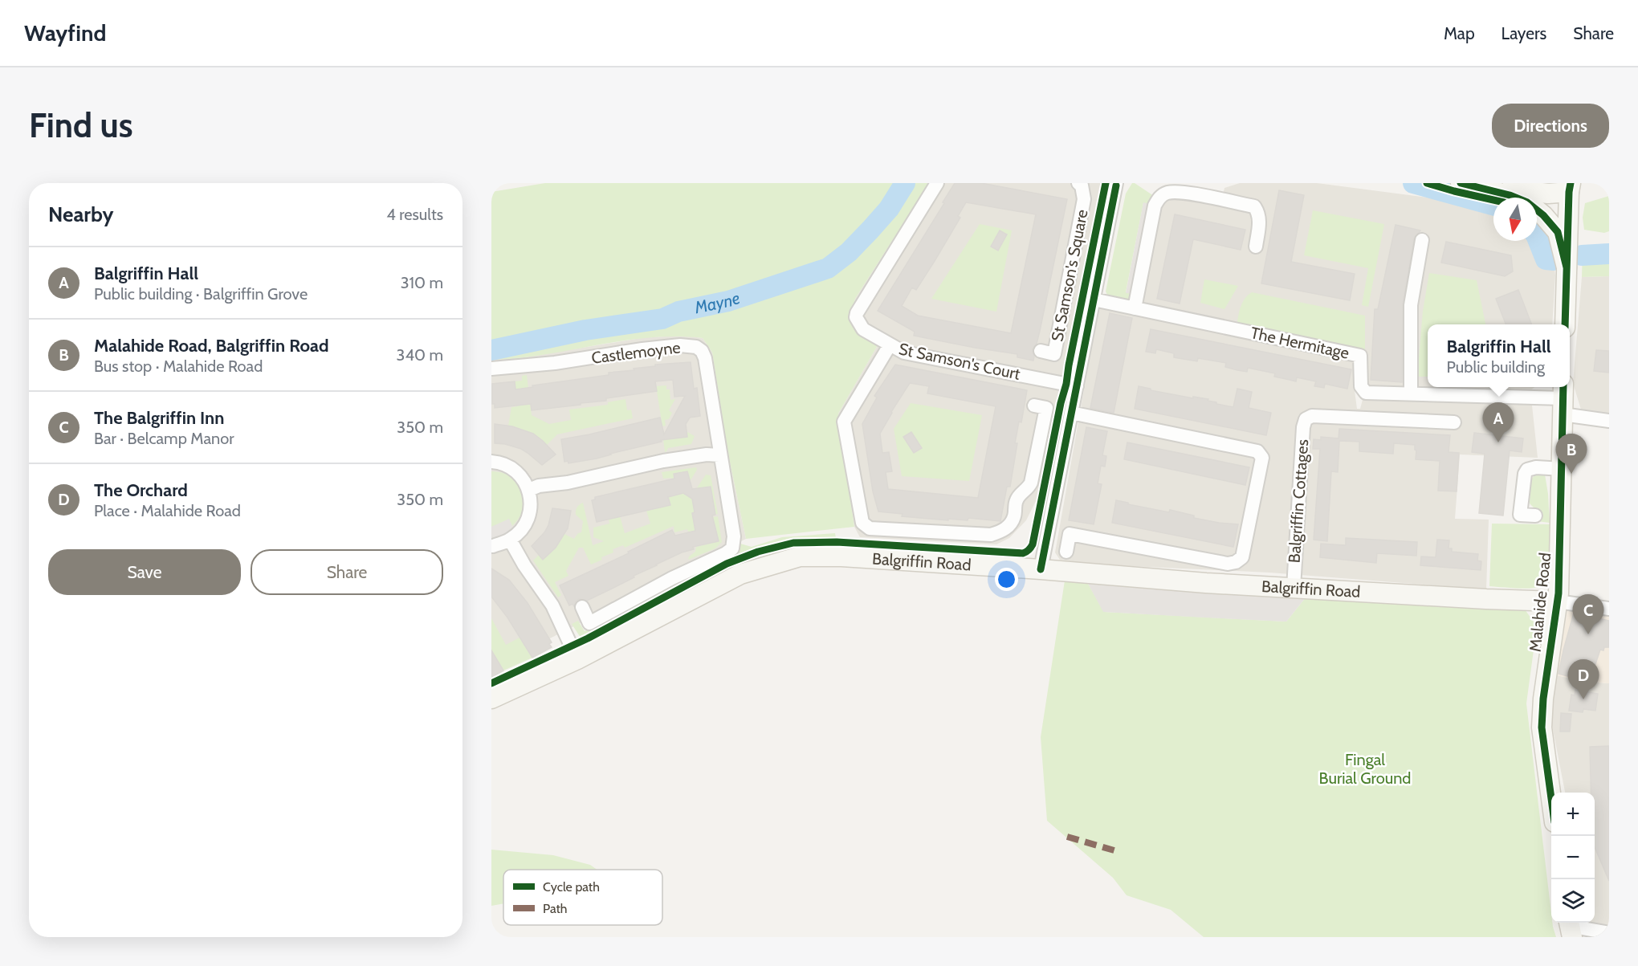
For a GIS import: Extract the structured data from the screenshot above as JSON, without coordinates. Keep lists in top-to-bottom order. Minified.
{"streets":{"main road":["Balgriffin Road","Malahide Road"],"street":["St Samson's Square","The Hermitage","Castlemoyne","St Samson's Court","Balgriffin Cottages"]},"crossings":[["The Hermitage","Malahide Road"],["Balgriffin Cottages","Balgriffin Road"],["Balgriffin Road","Malahide Road"]],"water":["Mayne"],"parks":["Fingal Burial Ground"],"legend":["Cycle path","Path"],"north":"bottom","page":{"header":"Wayfind","nav":["Map","Layers","Share"],"buttons":["Directions",["Save","Share"]],"title":"Find us","heading":["Nearby","4 results"],"list":[{"mark":"A","name":"Balgriffin Hall","note":"Public building · Balgriffin Grove","value":"310 m"},{"mark":"B","name":"Malahide Road, Balgriffin Road","note":"Bus stop · Malahide Road","value":"340 m"},{"mark":"C","name":"The Balgriffin Inn","note":"Bar · Belcamp Manor","value":"350 m"},{"mark":"D","name":"The Orchard","note":"Place · Malahide Road","value":"350 m"}],"popup":["Balgriffin Hall","Public building"],"pins":["A","B","C","D"],"map_buttons":["+","−"]}}
